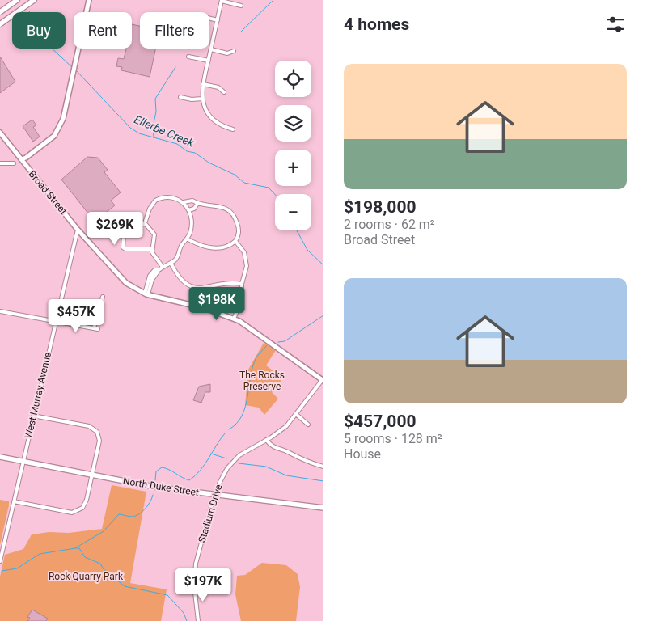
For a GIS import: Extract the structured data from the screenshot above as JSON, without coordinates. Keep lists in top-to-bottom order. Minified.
{"streets":{"highway":["North Duke Street"],"main road":["Broad Street"],"street":["West Murray Avenue","Stadium Drive"]},"crossings":[["Broad Street","West Murray Avenue"],["Broad Street","Stadium Drive"],["West Murray Avenue","North Duke Street"],["North Duke Street","Stadium Drive"]],"water":["Ellerbe Creek"],"parks":["The Rocks Preserve","Rock Quarry Park"],"page":{"heading":"4 homes","chip":["Buy","Rent","Filters"],"list":[{"name":"$198,000","note":"2 rooms · 62 m² · Broad Street"},{"name":"$457,000","note":"5 rooms · 128 m² · House"}],"map_buttons":["+","−"],"price":["$269K","$198K","$457K","$197K"]}}
